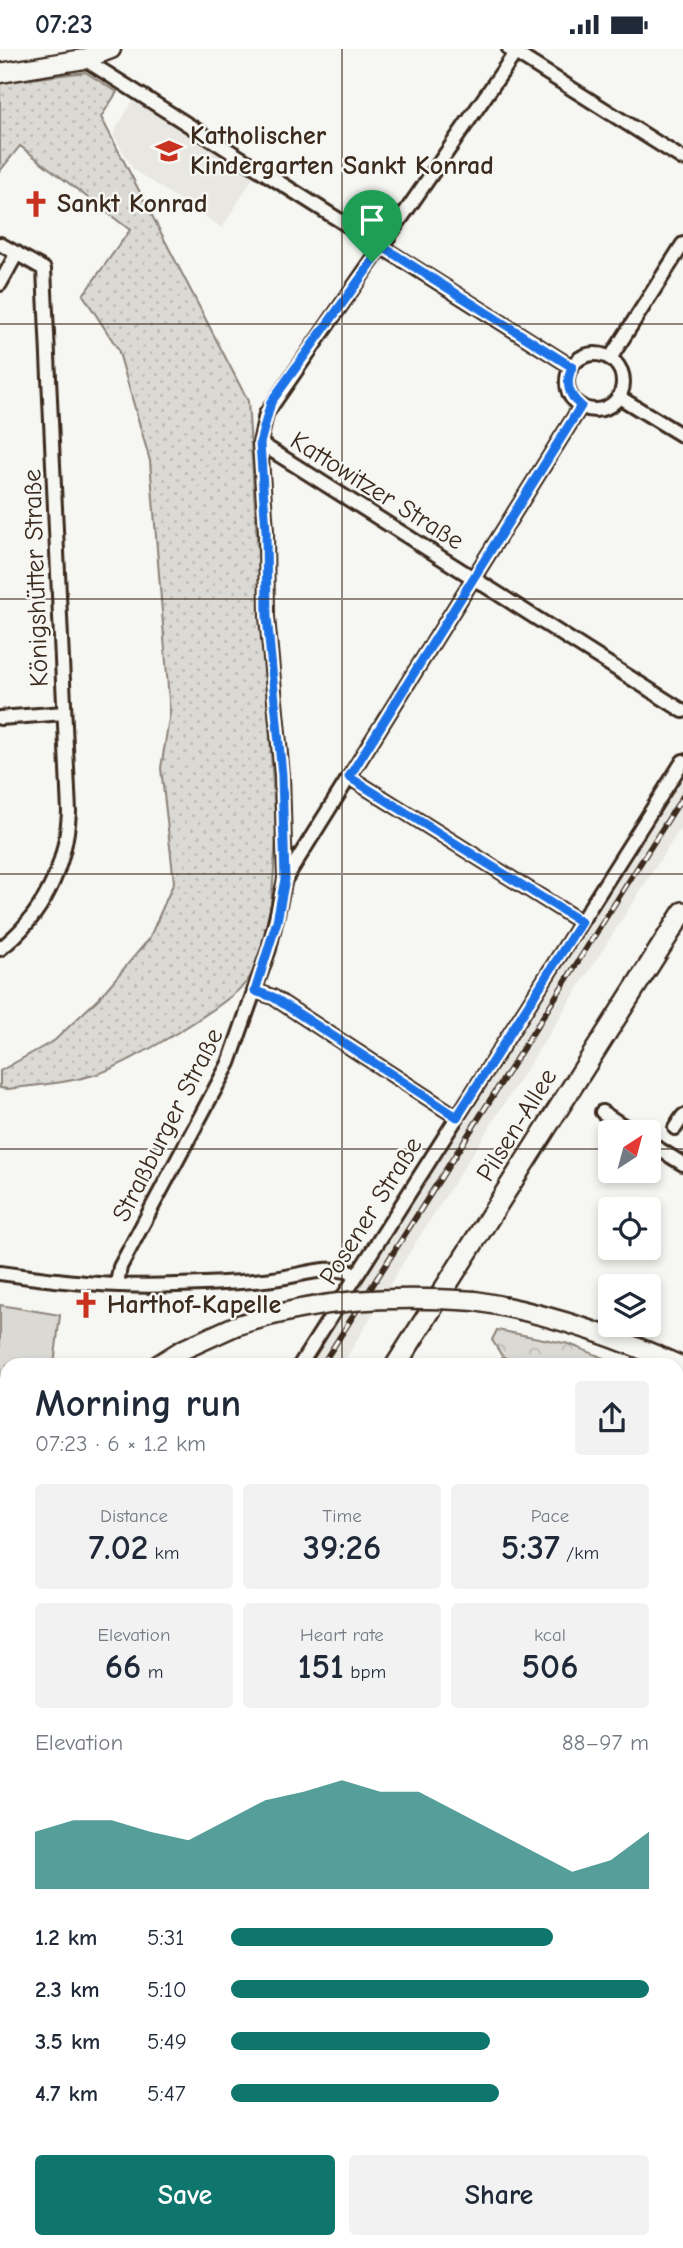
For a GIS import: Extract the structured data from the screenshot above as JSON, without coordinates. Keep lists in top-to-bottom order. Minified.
{"streets":{"main road":["Pilsen-Allee"],"street":["Kattowitzer Straße","Königshütter Straße","Straßburger Straße","Posener Straße"]},"crossings":[["Kattowitzer Straße","Straßburger Straße"]],"places":{"school or university":["Katholischer Kindergarten Sankt Konrad"],"church":["Sankt Konrad","Harthof-Kapelle"]},"north":"top right","page":{"status":"07:23","heading":["Morning run","07:23 · 6 × 1.2 km"],"stats":[["Distance","7.02 km"],["Time","39:26"],["Pace","5:37 /km"],["Elevation","66 m"],["Heart rate","151 bpm"],["kcal","506"]],"chart":["Elevation","88–97 m"],"list":[{"name":"1.2 km","note":"5:31"},{"name":"2.3 km","note":"5:10"},{"name":"3.5 km","note":"5:49"},{"name":"4.7 km","note":"5:47"}],"buttons":["Save","Share"]}}
